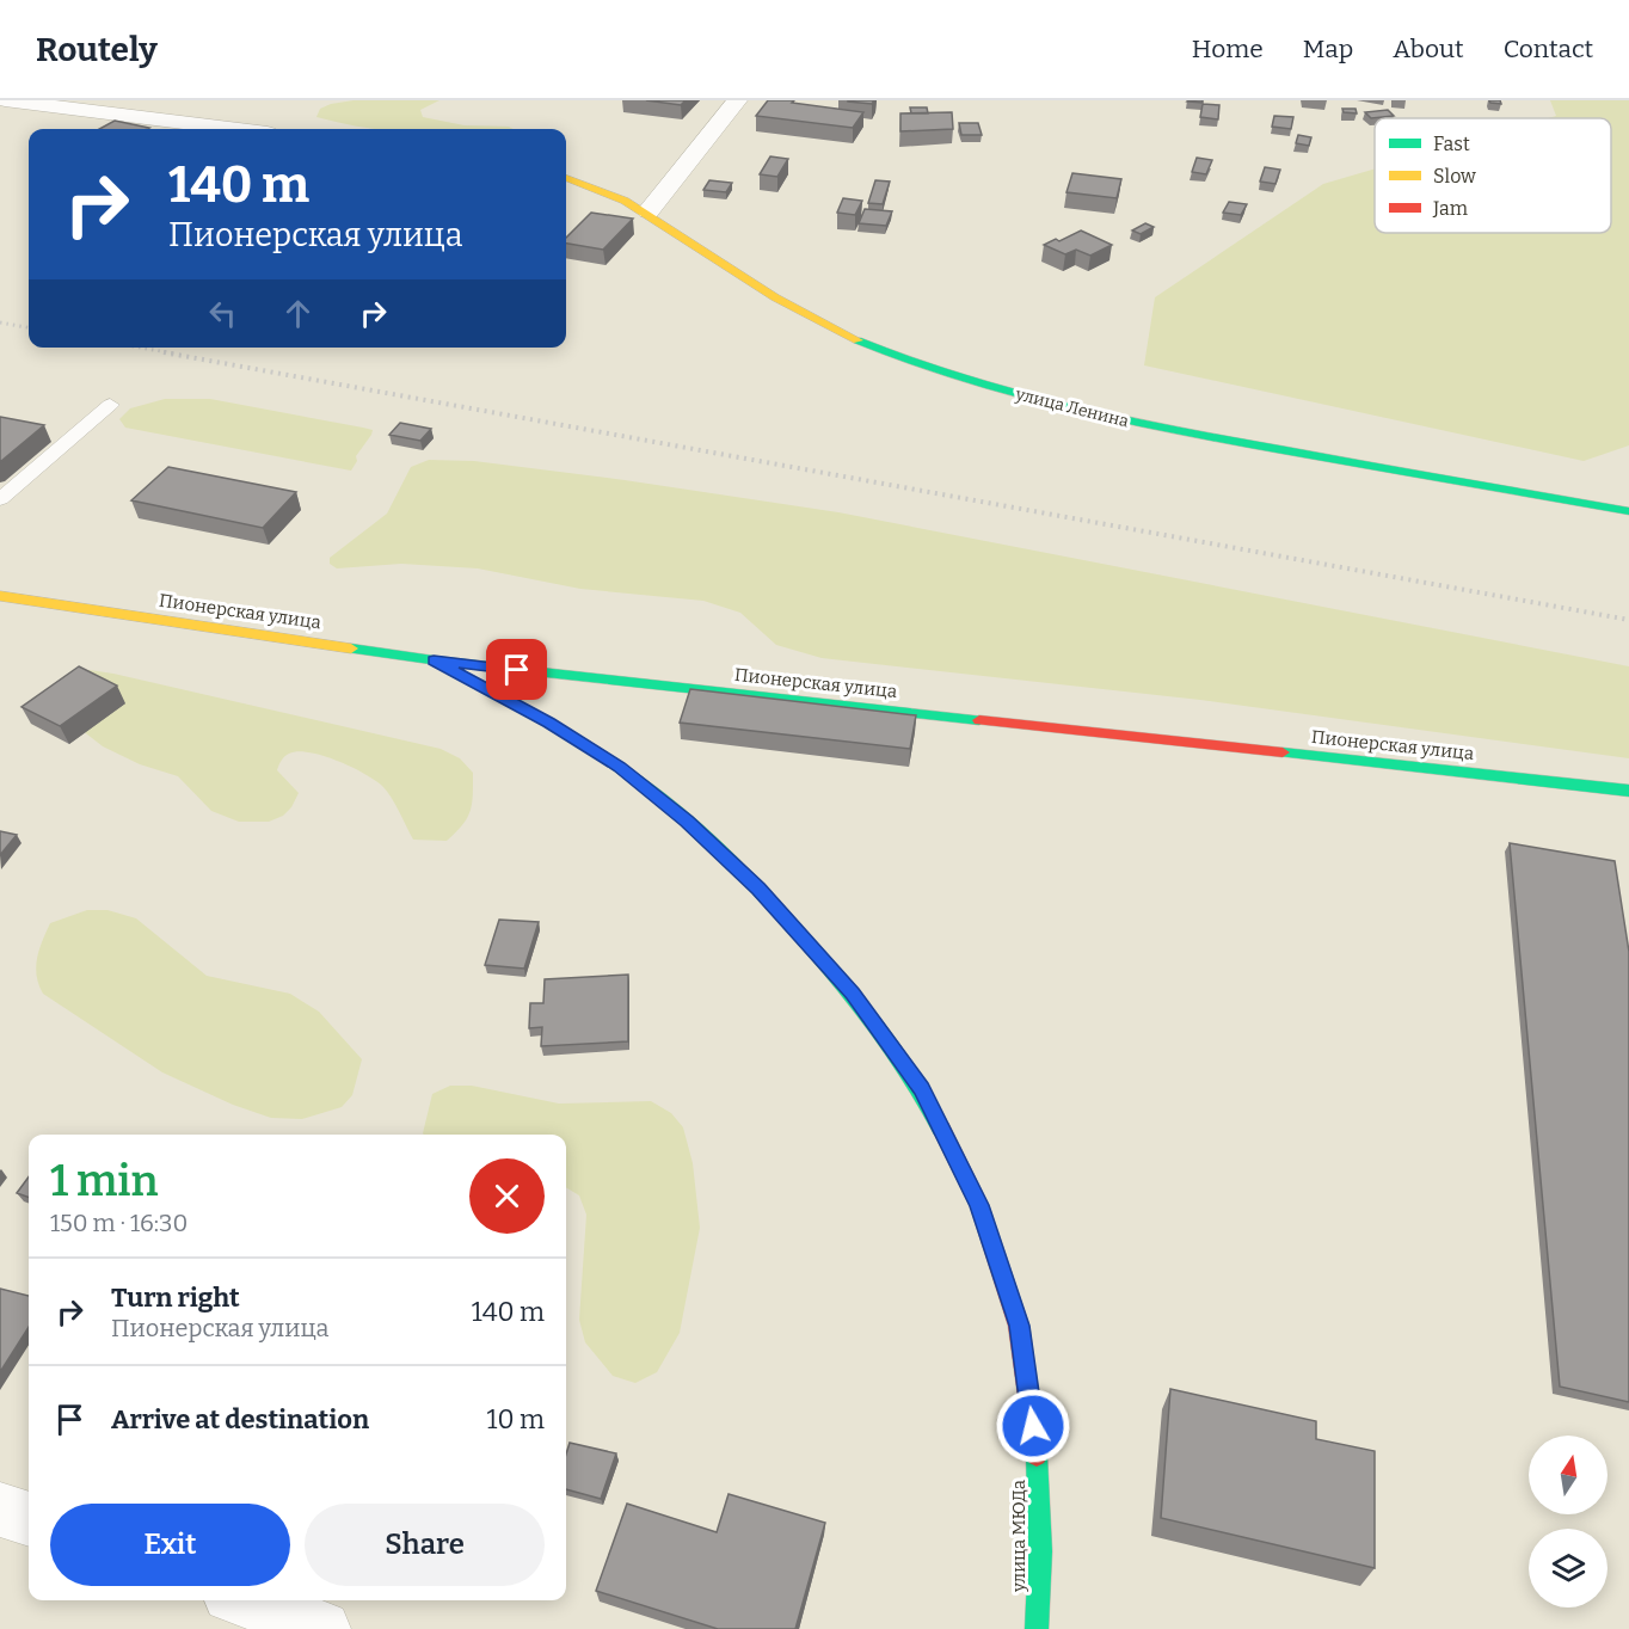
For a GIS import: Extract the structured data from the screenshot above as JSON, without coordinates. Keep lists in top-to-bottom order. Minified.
{"streets":{"street":["улица Ленина","Пионерская улица","улица МЮДа"]},"crossings":[["Пионерская улица","улица МЮДа"]],"legend":["Fast","Slow","Jam"],"north":"top","page":{"header":"Routely","nav":["Home","Map","About","Contact"],"turn":["140 m","Пионерская улица"],"heading":["1 min","150 m · 16:30"],"list":[{"name":"Turn right","note":"Пионерская улица","value":"140 m"},{"name":"Arrive at destination","value":"10 m"}],"buttons":["Exit","Share"]}}
